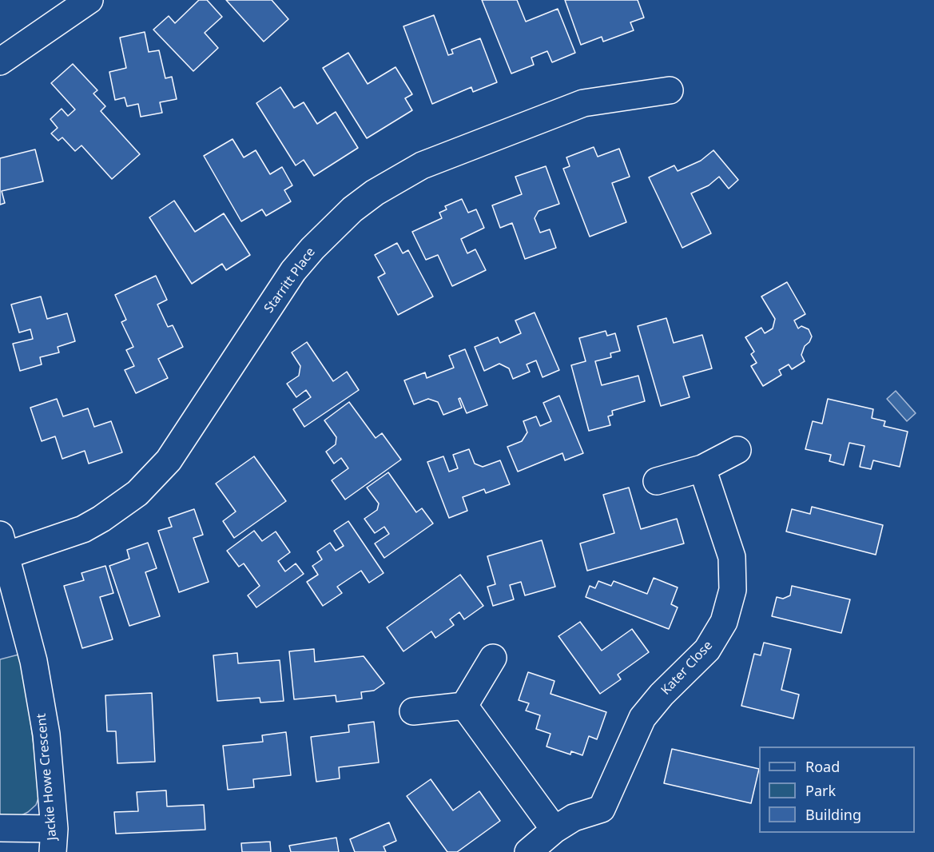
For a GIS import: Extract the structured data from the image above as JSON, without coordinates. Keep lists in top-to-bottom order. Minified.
{"streets":{"street":["Starritt Place","Kater Close","Jackie Howe Crescent"]},"crossings":[["Starritt Place","Jackie Howe Crescent"]],"legend":["Road","Park","Building"]}
